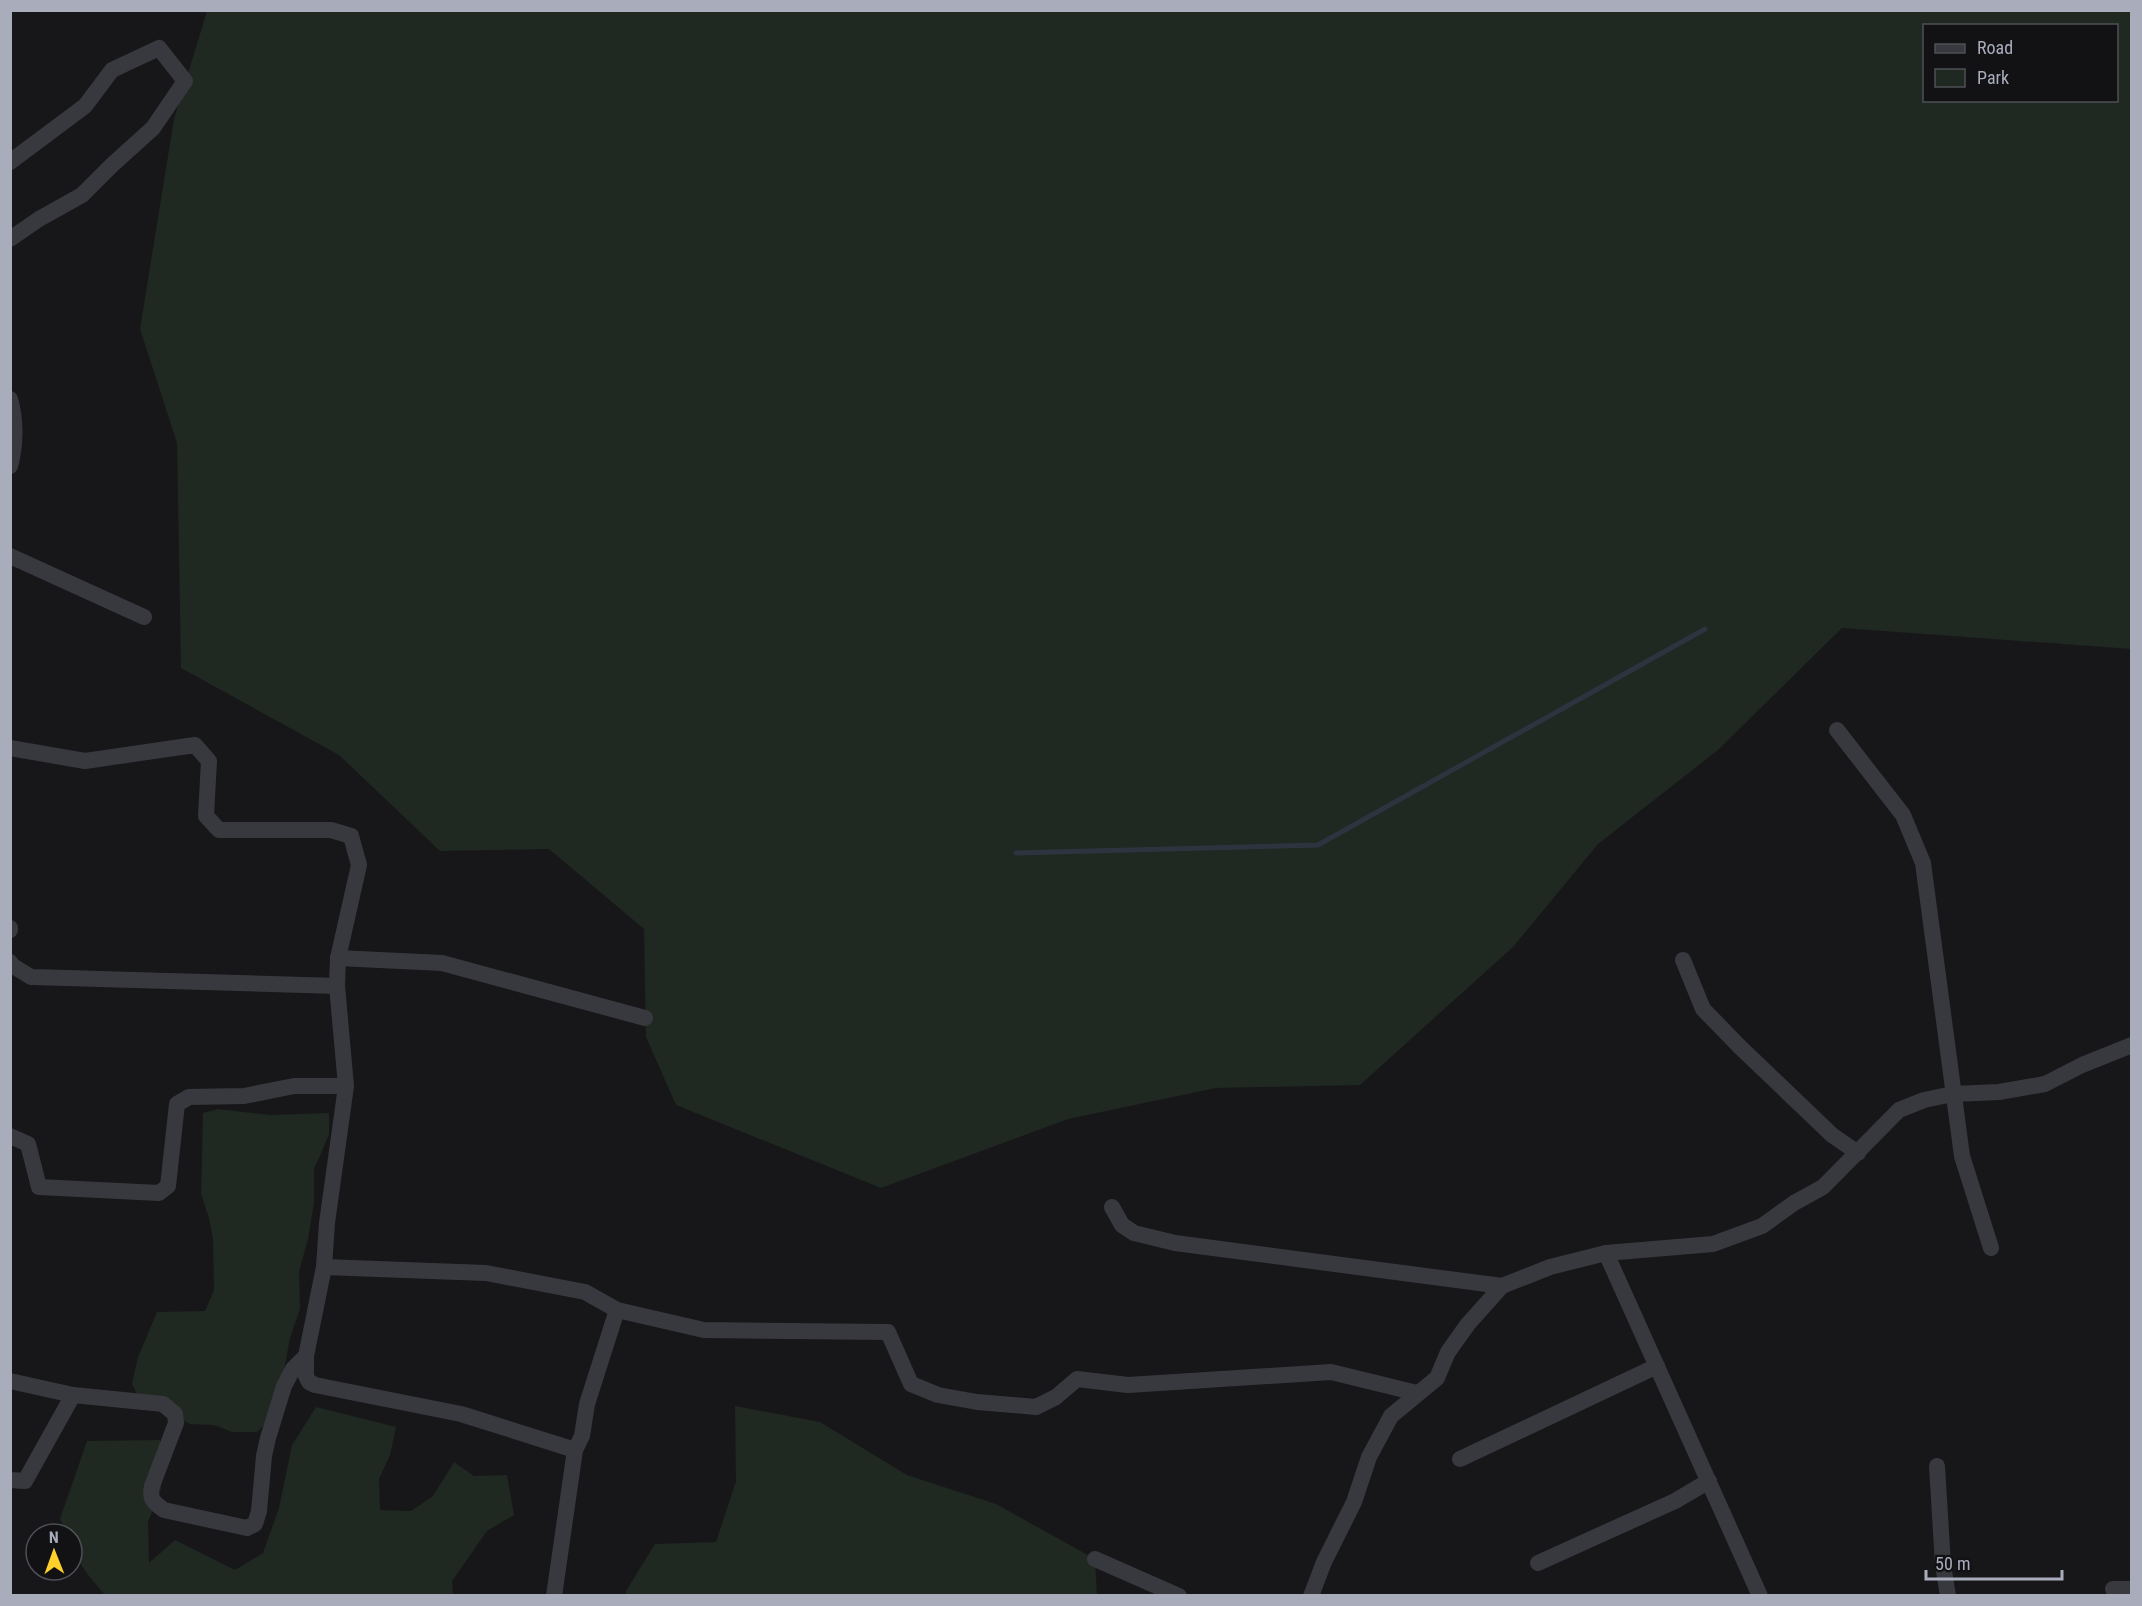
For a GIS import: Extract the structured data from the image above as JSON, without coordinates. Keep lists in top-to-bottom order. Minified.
{"legend":["Road","Park"],"scale_bar":"50 m","north":"top"}
